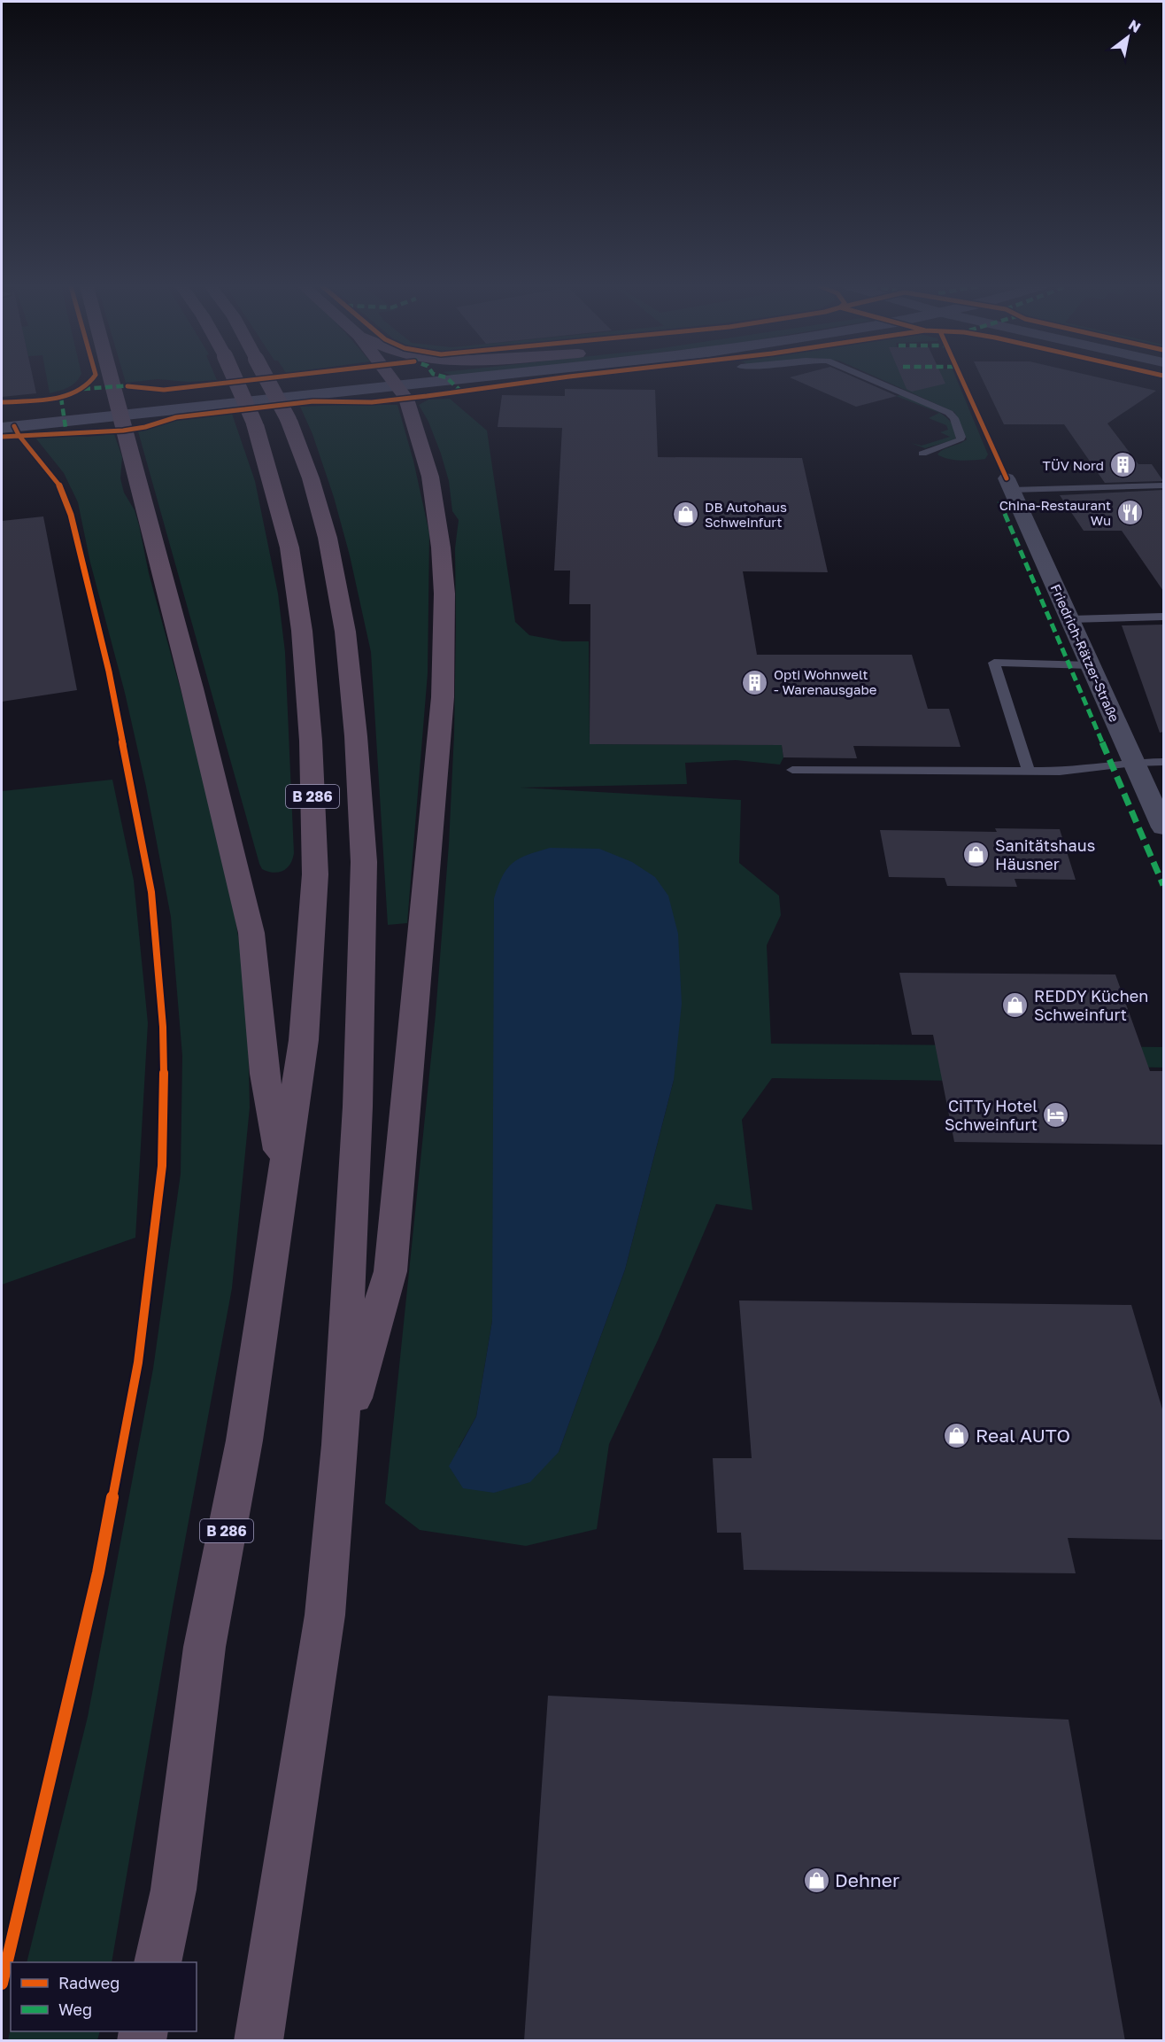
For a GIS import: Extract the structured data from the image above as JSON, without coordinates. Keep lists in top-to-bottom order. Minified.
{"streets":{"highway":["B 286"],"street":["Friedrich-Rätzer-Straße"]},"places":{"building":["TÜV Nord","Opti Wohnwelt - Warenausgabe"],"restaurant":["China-Restaurant Wu"],"shop":["DB Autohaus Schweinfurt","Sanitätshaus Häusner","REDDY Küchen Schweinfurt","Real AUTO","Dehner"],"hotel":["CiTTy Hotel Schweinfurt"]},"legend":["Radweg","Weg"],"north":"top right"}
